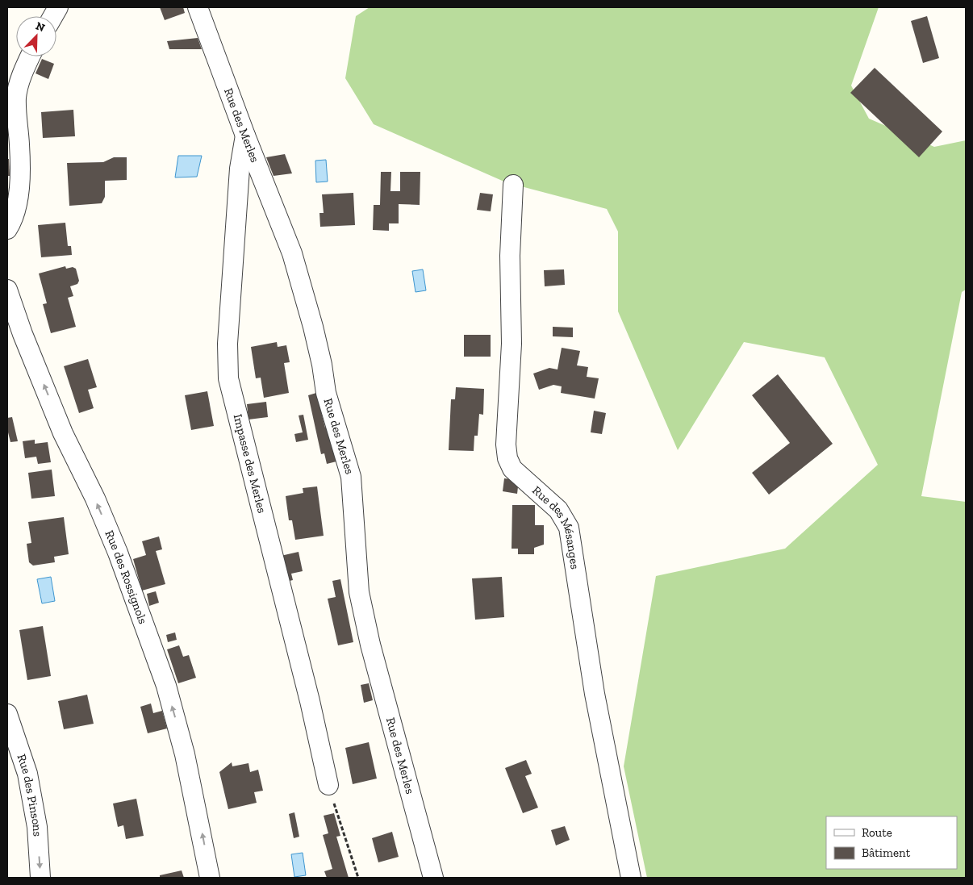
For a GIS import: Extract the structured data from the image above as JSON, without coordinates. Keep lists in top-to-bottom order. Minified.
{"streets":{"street":["Rue des Merles","Impasse des Merles","Rue des Mésanges","Rue des Rossignols","Rue des Pinsons"]},"crossings":[["Rue des Merles","Impasse des Merles"]],"one_way":["Rue des Rossignols","Rue des Pinsons"],"legend":["Route","Bâtiment"],"north":"top right"}
